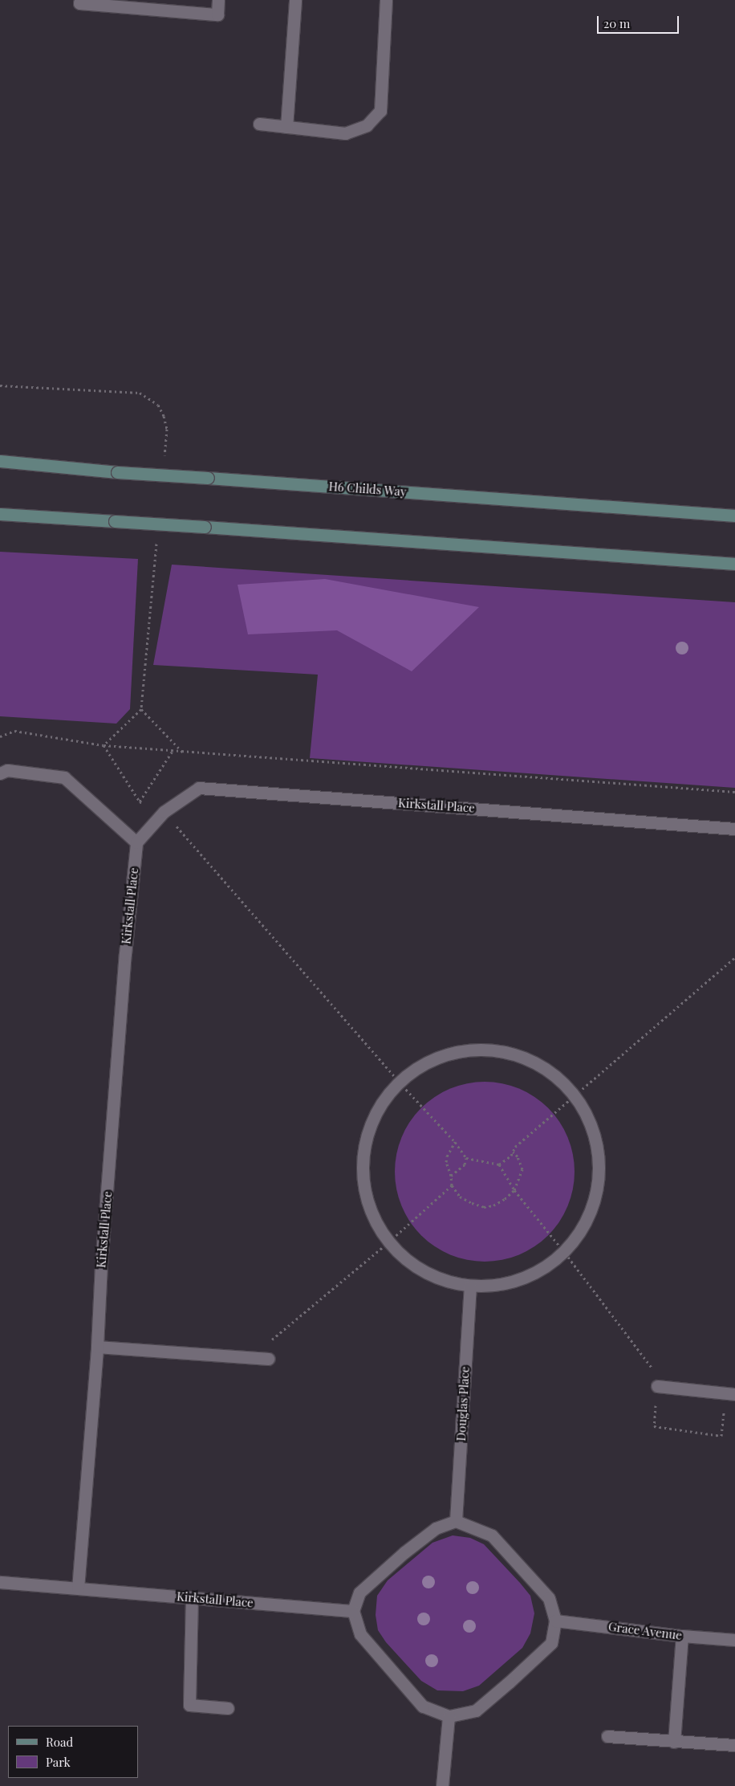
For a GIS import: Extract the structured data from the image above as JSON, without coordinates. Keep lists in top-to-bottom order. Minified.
{"streets":{"street":["H6 Childs Way","Kirkstall Place","Douglas Place","Grace Avenue"]},"legend":["Road","Park"],"scale_bar":"20 m"}
